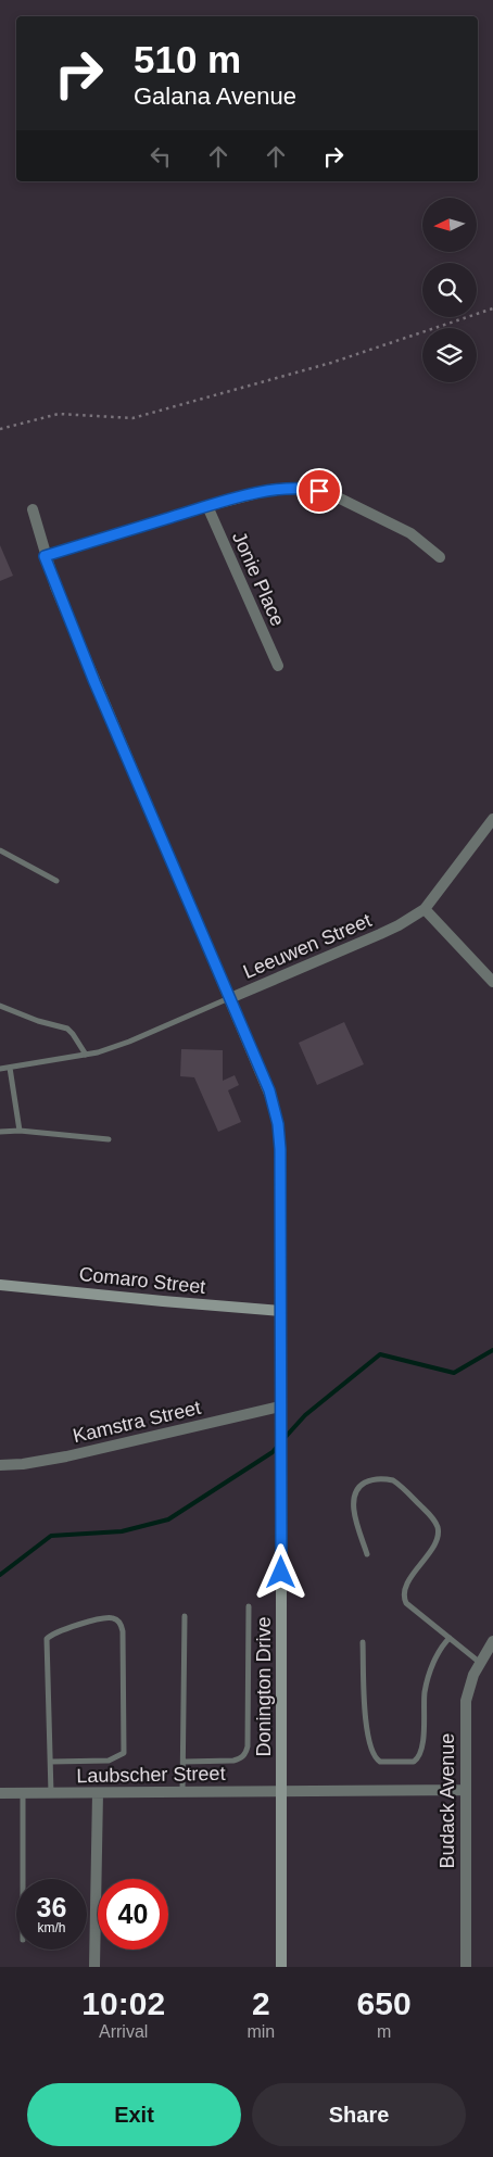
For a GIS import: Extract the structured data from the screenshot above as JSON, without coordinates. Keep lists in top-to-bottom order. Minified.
{"streets":{"street":["Jonie Place","Leeuwen Street","Comaro Street","Kamstra Street","Donington Drive","Laubscher Street","Budack Avenue"]},"crossings":[["Leeuwen Street","Donington Drive"],["Comaro Street","Donington Drive"],["Kamstra Street","Donington Drive"],["Donington Drive","Laubscher Street"],["Laubscher Street","Budack Avenue"]],"north":"left","page":{"turn":["510 m","Galana Avenue"],"speed":"36 km/h","limit":"40","eta":["10:02","Arrival","2","min","650","m"],"buttons":["Exit","Share"]}}
